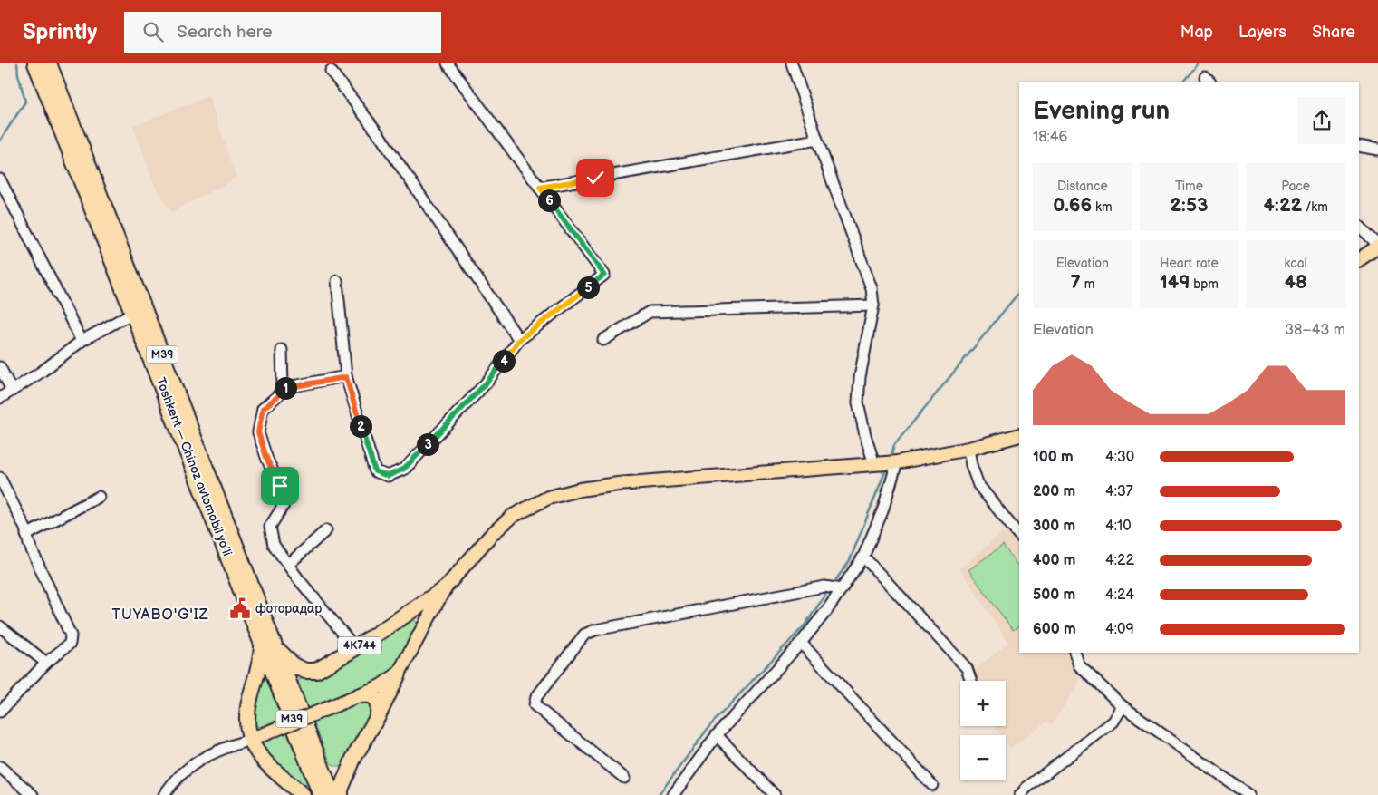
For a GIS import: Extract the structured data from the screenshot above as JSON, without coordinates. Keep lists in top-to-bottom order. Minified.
{"streets":{"highway":["M39","Toshkent — Chinoz avtomobil yoʻli","4К744"]},"crossings":[["Toshkent — Chinoz avtomobil yoʻli","4К744"]],"districts":["TUYABO'G'IZ"],"places":{"public building":["фоторадар"]},"page":{"header":"Sprintly","search":"Search here","nav":["Map","Layers","Share"],"heading":["Evening run","18:46"],"stats":[["Distance","0.66 km"],["Time","2:53"],["Pace","4:22 /km"],["Elevation","7 m"],["Heart rate","149 bpm"],["kcal","48"]],"pins":["6","5","4","1","2","3"],"chart":["Elevation","38–43 m"],"list":[{"name":"100 m","note":"4:30"},{"name":"200 m","note":"4:37"},{"name":"300 m","note":"4:10"},{"name":"400 m","note":"4:22"},{"name":"500 m","note":"4:24"},{"name":"600 m","note":"4:09"}],"map_buttons":["+","−"]}}
